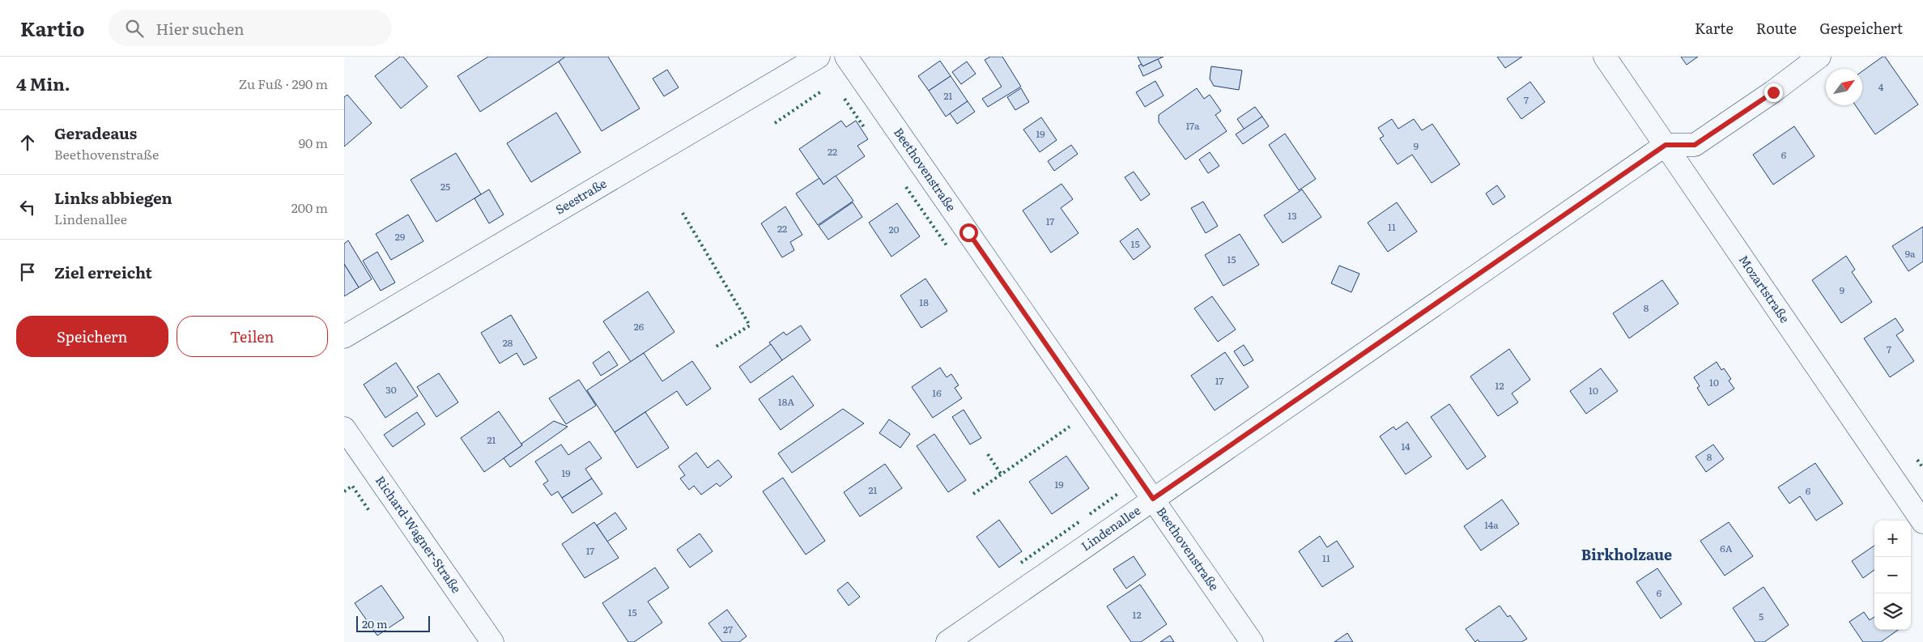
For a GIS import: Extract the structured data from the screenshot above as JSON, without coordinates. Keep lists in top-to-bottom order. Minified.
{"streets":{"street":["Beethovenstraße","Seestraße","Mozartstraße","Lindenallee","Richard-Wagner-Straße"]},"crossings":[["Beethovenstraße","Lindenallee"],["Mozartstraße","Lindenallee"]],"districts":["Birkholzaue"],"house_numbers":["4","21","7","17a","19","9","22","6","25","13","17","11","22","20","29","15","9a","15","9","18","8","26","28","7","17","10","12","30","10","16","18A","21","14","8","19","19","21","6","14a","6A","17","11","6","15","12","5","27"],"scale_bar":"20 m","north":"top right","page":{"header":"Kartio","search":"Hier suchen","nav":["Karte","Route","Gespeichert"],"heading":["4 Min.","Zu Fuß · 290 m"],"list":[["Geradeaus","Beethovenstraße","90 m"],["Links abbiegen","Lindenallee","200 m"],"Ziel erreicht"],"buttons":["Speichern","Teilen"],"map_buttons":["+","−"],"scale":"20 m"}}
